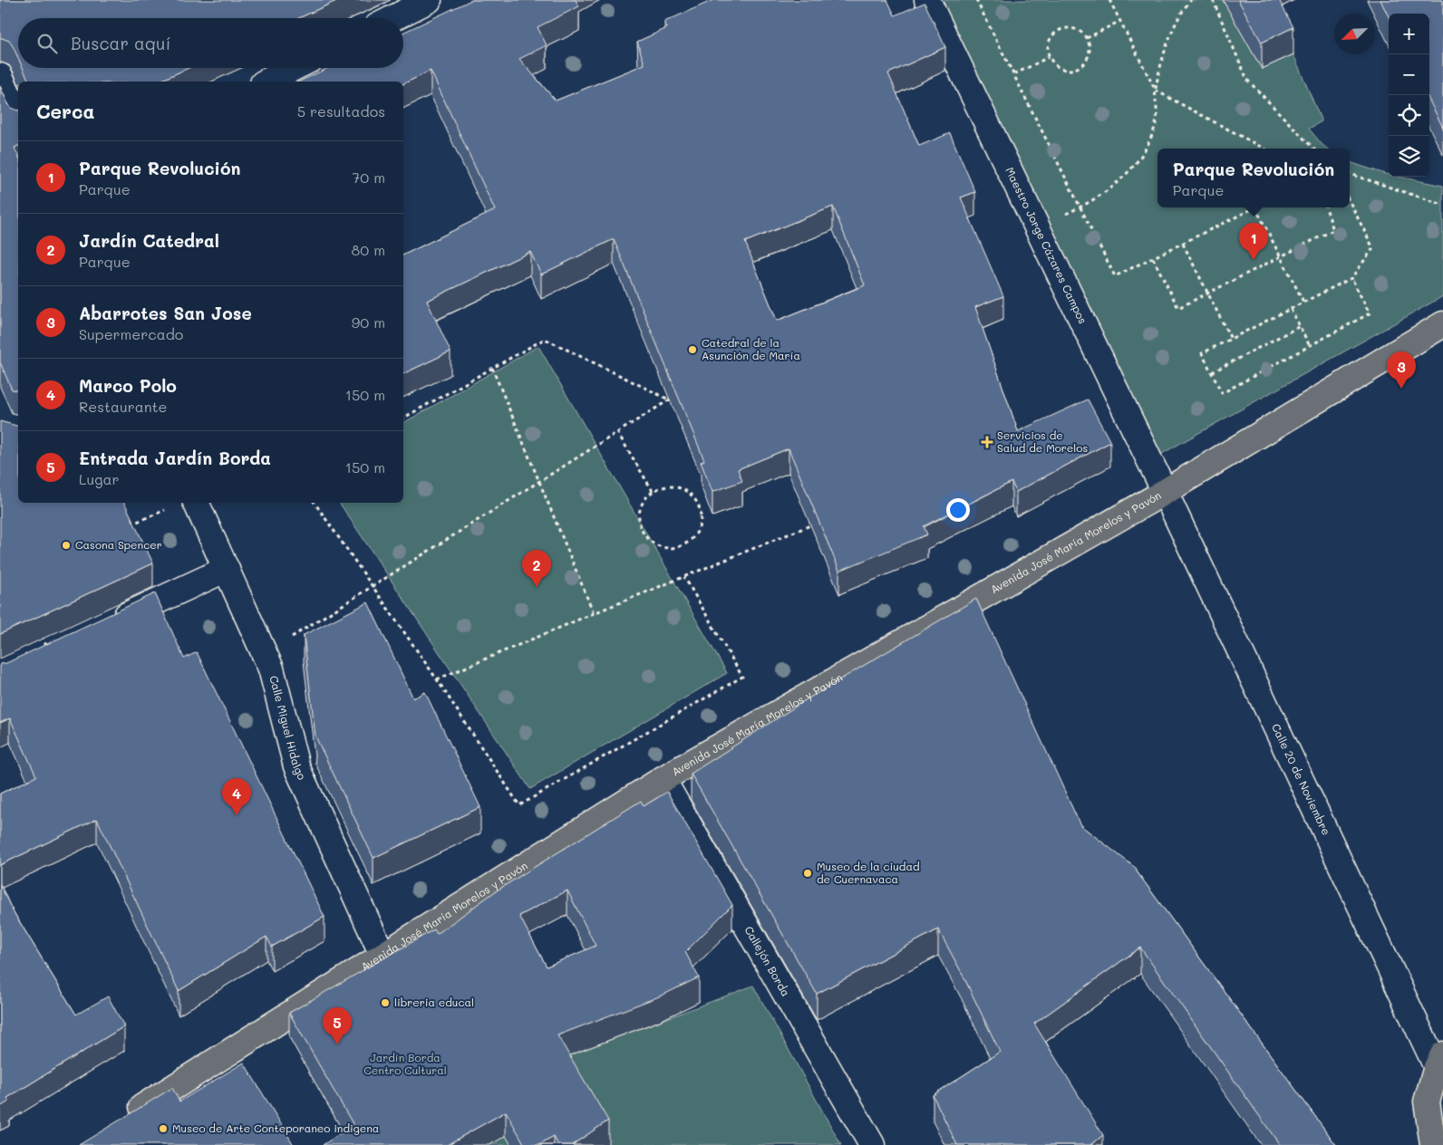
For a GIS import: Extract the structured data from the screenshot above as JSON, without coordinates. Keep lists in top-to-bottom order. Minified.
{"streets":{"main road":["Avenida José María Morelos y Pavón"],"street":["Maestro Jorge Cázares Campos","Calle Miguel Hidalgo","Calle 20 de Noviembre","Callejón Borda"]},"crossings":[["Maestro Jorge Cázares Campos","Avenida José María Morelos y Pavón"],["Maestro Jorge Cázares Campos","Calle 20 de Noviembre"],["Avenida José María Morelos y Pavón","Calle Miguel Hidalgo"],["Avenida José María Morelos y Pavón","Calle 20 de Noviembre"],["Avenida José María Morelos y Pavón","Callejón Borda"]],"parks":["Jardín Borda Centro Cultural"],"places":{"other":["Catedral de la Asunción de María","Casona Spencer","Museo de la ciudad de Cuernavaca","libreria educal","Museo de Arte Conteporaneo indigena"],"health":["Servicios de Salud de Morelos"]},"north":"bottom left","page":{"map_buttons":["+","−"],"search":"Buscar aquí","heading":["Cerca","5 resultados"],"list":[{"mark":"1","name":"Parque Revolución","note":"Parque","value":"70 m"},{"mark":"2","name":"Jardín Catedral","note":"Parque","value":"80 m"},{"mark":"3","name":"Abarrotes San Jose","note":"Supermercado","value":"90 m"},{"mark":"4","name":"Marco Polo","note":"Restaurante","value":"150 m"},{"mark":"5","name":"Entrada Jardín Borda","note":"Lugar","value":"150 m"}],"popup":["Parque Revolución","Parque"],"pins":["1","3","2","4","5"]}}
